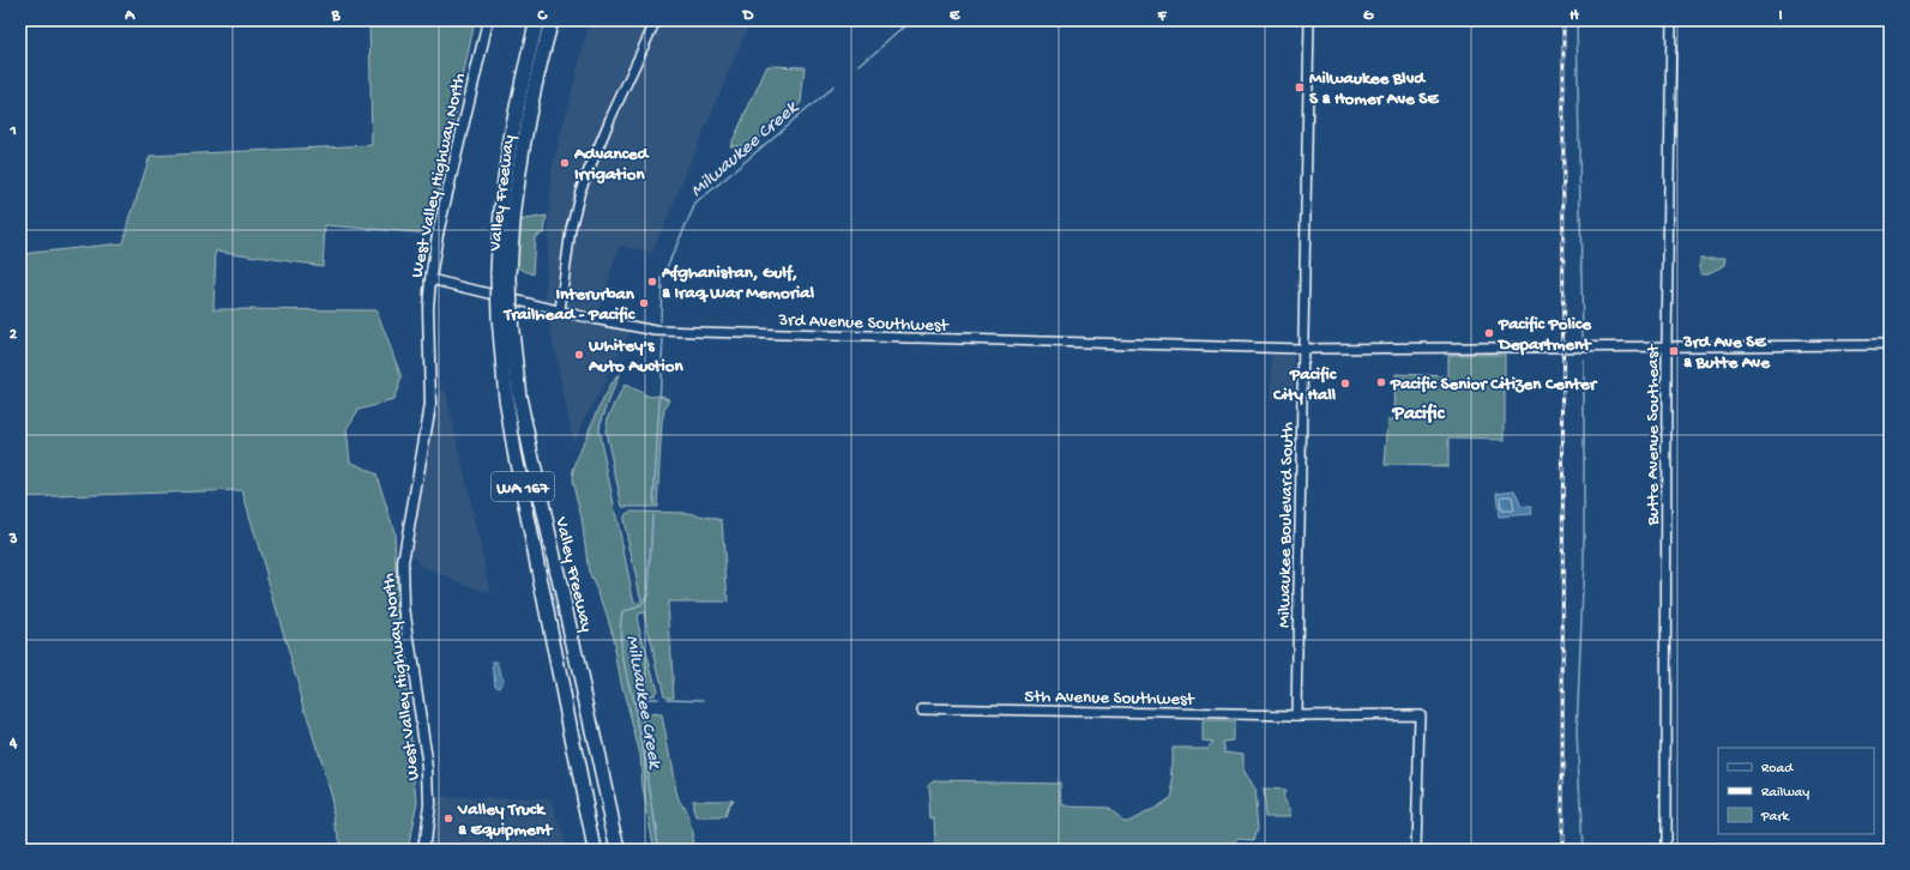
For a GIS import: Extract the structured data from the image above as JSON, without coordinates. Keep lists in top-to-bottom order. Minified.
{"streets":{"highway":["Valley Freeway","WA 167"],"main road":["West Valley Highway North"],"street":["3rd Avenue Southwest","Butte Avenue Southeast","Milwaukee Boulevard South","5th Avenue Southwest"]},"crossings":[["West Valley Highway North","3rd Avenue Southwest"],["3rd Avenue Southwest","Butte Avenue Southeast"],["3rd Avenue Southwest","Milwaukee Boulevard South"],["Milwaukee Boulevard South","5th Avenue Southwest"]],"districts":["Pacific"],"water":["Milwaukee Creek"],"places":{"transit":["Milwaukee Blvd S & Homer Ave SE","3rd Ave SE & Butte Ave"],"other":["Advanced Irrigation","Afghanistan, Gulf, & Iraq War Memorial","Interurban Trailhead - Pacific","Pacific Police Department","Whitey's Auto Auction","Pacific Senior Citizen Center","Pacific City Hall","Valley Truck & Equipment"]},"legend":["Road","Railway","Park"],"grid":{"columns":["A","B","C","D","E","F","G","H","I"],"rows":["1","2","3","4"]}}
